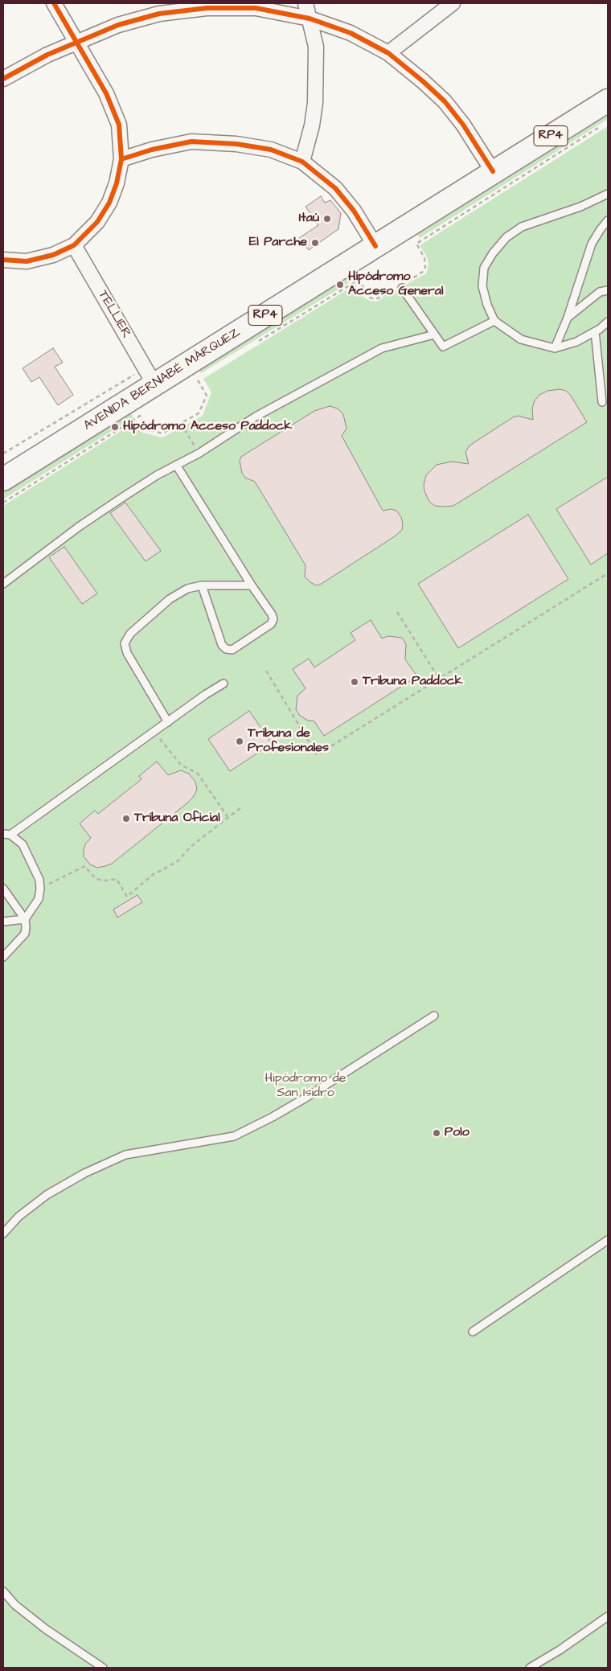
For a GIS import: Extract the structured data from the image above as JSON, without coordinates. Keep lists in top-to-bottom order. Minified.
{"streets":{"main road":["RP4","AVENIDA BERNABÉ MÁRQUEZ"],"street":["TELLIER"]},"crossings":[["TELLIER","AVENIDA BERNABÉ MÁRQUEZ"]],"parks":["Hipódromo de San Isidro"],"places":["Itaú","El Parche","Hipódromo Acceso General","Hipódromo Acceso Paddock","Tribuna Paddock","Tribuna de Profesionales","Tribuna Oficial","Polo"]}
